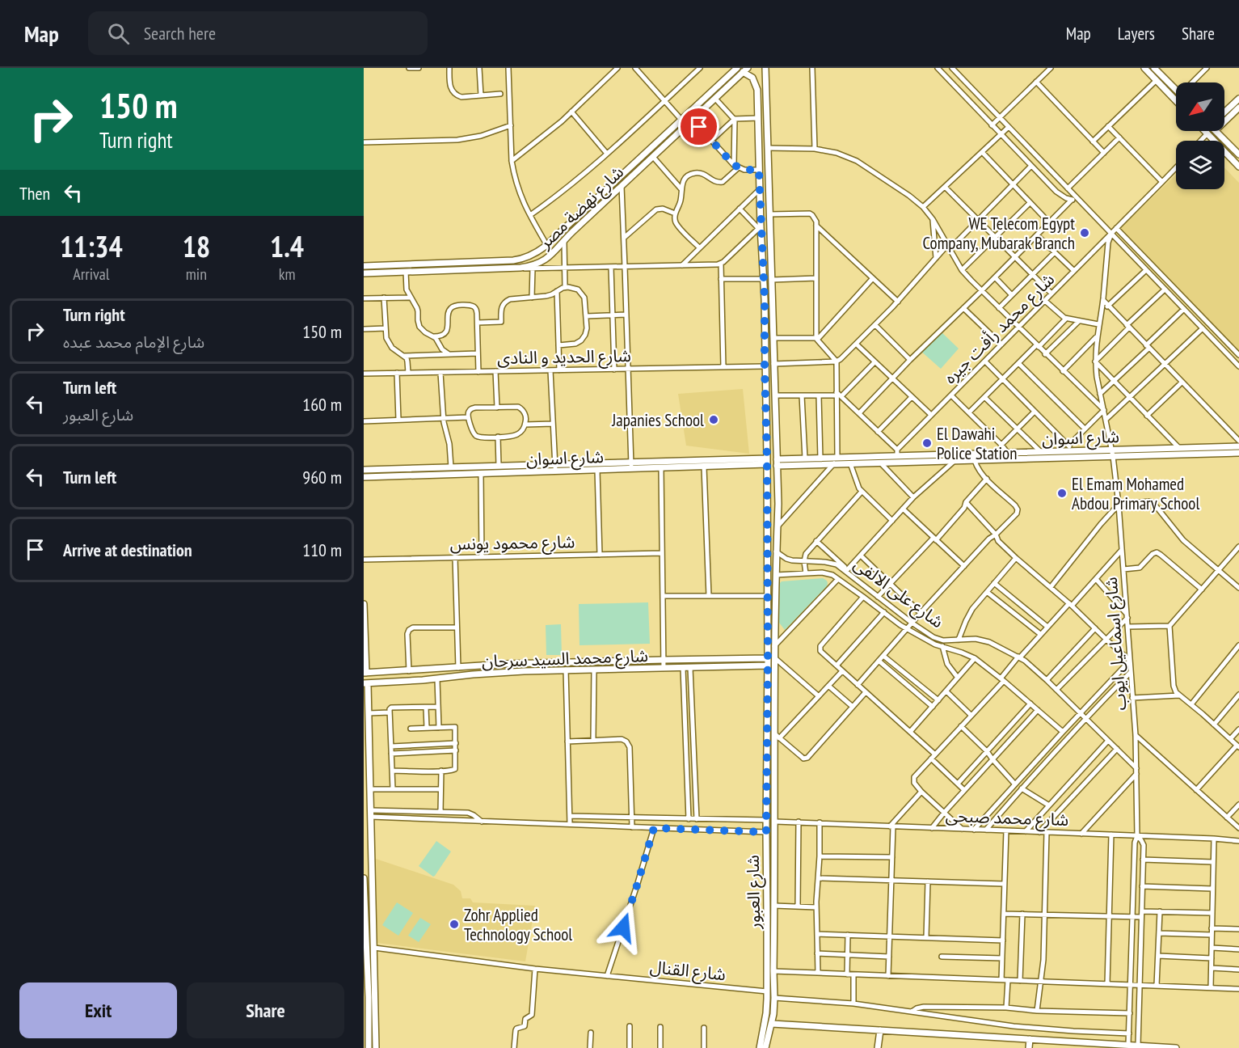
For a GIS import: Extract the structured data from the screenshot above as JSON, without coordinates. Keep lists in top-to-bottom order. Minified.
{"streets":{"street":["شارع نهضة مصر","شارع محمد رأفت جيره","شارع الحديد و النادى","شارع اسوان","شارع محمود يونس","شارع على الالفى","شارع اسماعيل ايوب","شارع محمد السيد سرحان","شارع محمد صبحى","شارع العبور","شارع القنال"]},"crossings":[["شارع نهضة مصر","شارع العبور"],["شارع محمد رأفت جيره","شارع اسوان"],["شارع محمد رأفت جيره","شارع اسماعيل ايوب"],["شارع الحديد و النادى","شارع العبور"],["شارع اسوان","شارع اسماعيل ايوب"],["شارع اسوان","شارع العبور"],["شارع على الالفى","شارع اسماعيل ايوب"],["شارع على الالفى","شارع العبور"],["شارع اسماعيل ايوب","شارع محمد صبحى"],["شارع محمد السيد سرحان","شارع العبور"],["شارع محمد صبحى","شارع العبور"],["شارع العبور","شارع القنال"]],"places":["WE Telecom Egypt Company, Mubarak Branch","Japanies School","El Dawahi Police Station","El Emam Mohamed Abdou Primary School","Zohr Applied Technology School"],"north":"bottom left","page":{"header":"Map","search":"Search here","nav":["Map","Layers","Share"],"turn":["150 m","Turn right"],"then":"Then","eta":["11:34","Arrival","18","min","1.4","km"],"list":[{"name":"Turn right","note":"شارع الإمام محمد عبده","value":"150 m"},{"name":"Turn left","note":"شارع العبور","value":"160 m"},{"name":"Turn left","value":"960 m"},{"name":"Arrive at destination","value":"110 m"}],"buttons":["Exit","Share"]}}
